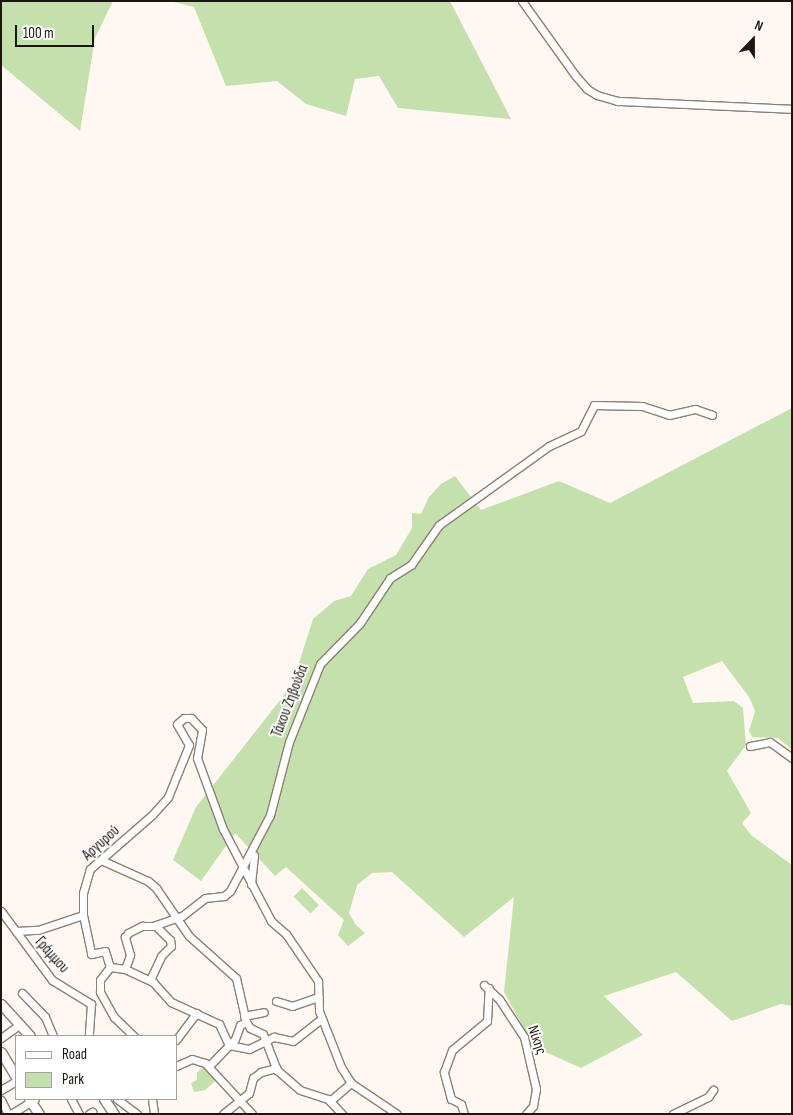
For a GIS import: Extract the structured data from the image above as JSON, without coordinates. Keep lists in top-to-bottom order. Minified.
{"streets":{"street":["Τάκου Ζηβούδα","Αργυρού","Γράμμου","Νίκης"]},"crossings":[["Τάκου Ζηβούδα","Αργυρού"]],"legend":["Road","Park"],"scale_bar":"100 m","north":"top"}
